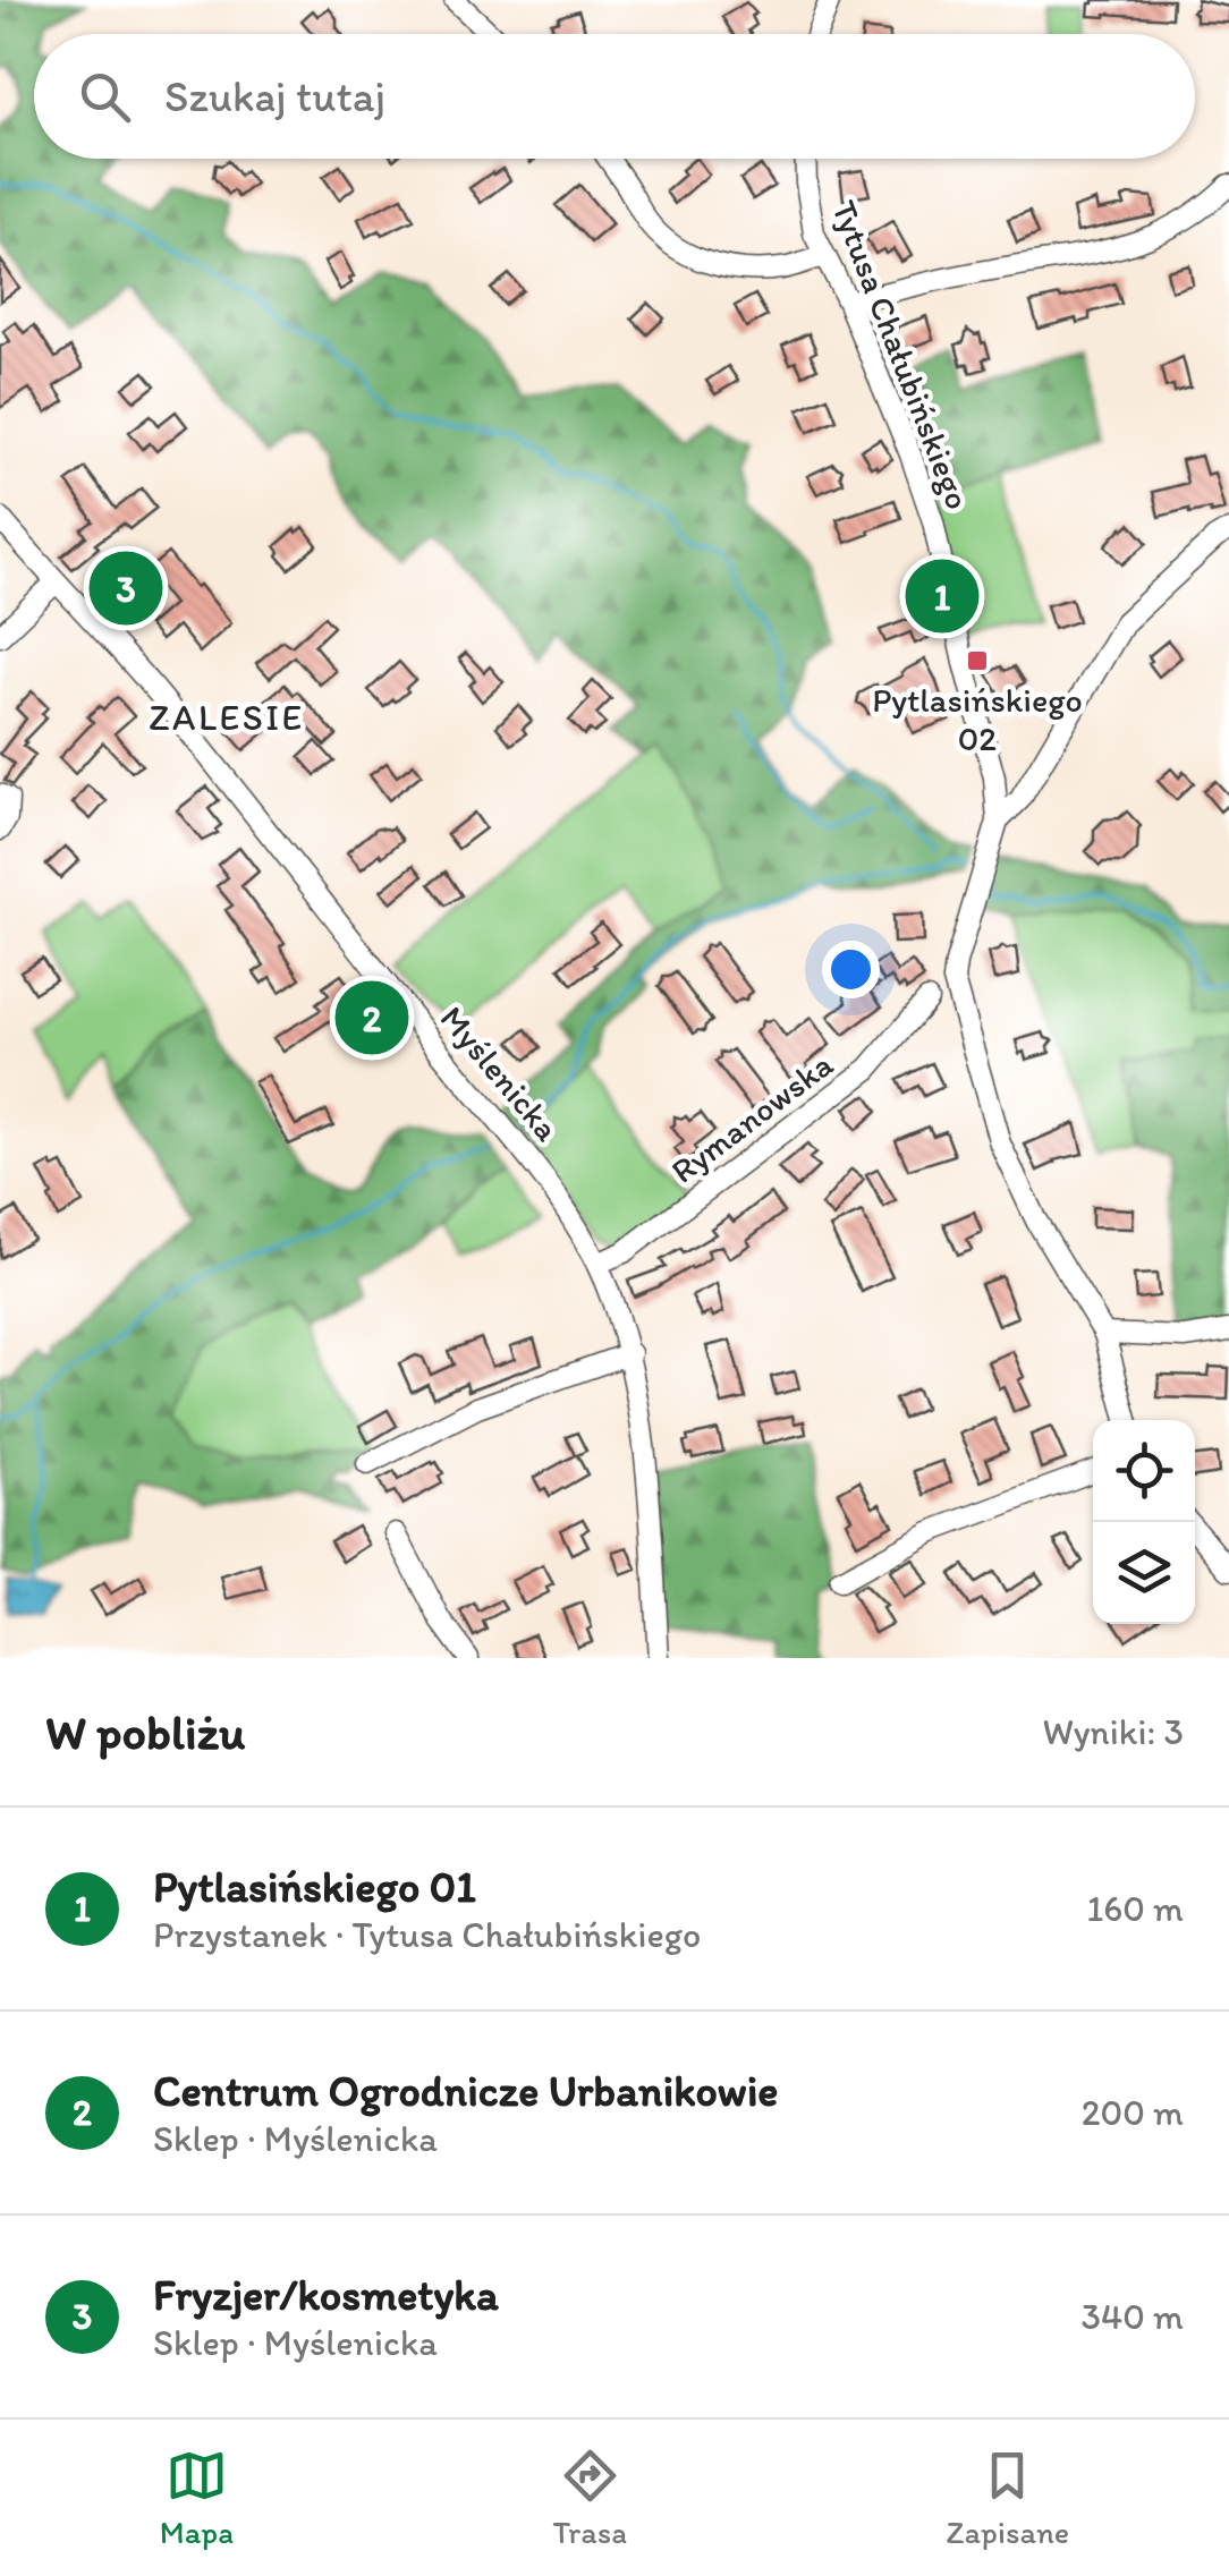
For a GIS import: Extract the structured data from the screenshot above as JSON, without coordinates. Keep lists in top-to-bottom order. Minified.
{"streets":{"street":["Tytusa Chałubińskiego","Myślenicka","Rymanowska"]},"crossings":[["Myślenicka","Rymanowska"]],"districts":["ZALESIE"],"places":{"transit":["Pytlasińskiego 02"]},"page":{"search":"Szukaj tutaj","pins":["3","1","2"],"heading":["W pobliżu","Wyniki: 3"],"list":[{"mark":"1","name":"Pytlasińskiego 01","note":"Przystanek · Tytusa Chałubińskiego","value":"160 m"},{"mark":"2","name":"Centrum Ogrodnicze Urbanikowie","note":"Sklep · Myślenicka","value":"200 m"},{"mark":"3","name":"Fryzjer/kosmetyka","note":"Sklep · Myślenicka","value":"340 m"}],"nav":["Mapa","Trasa","Zapisane"]}}
